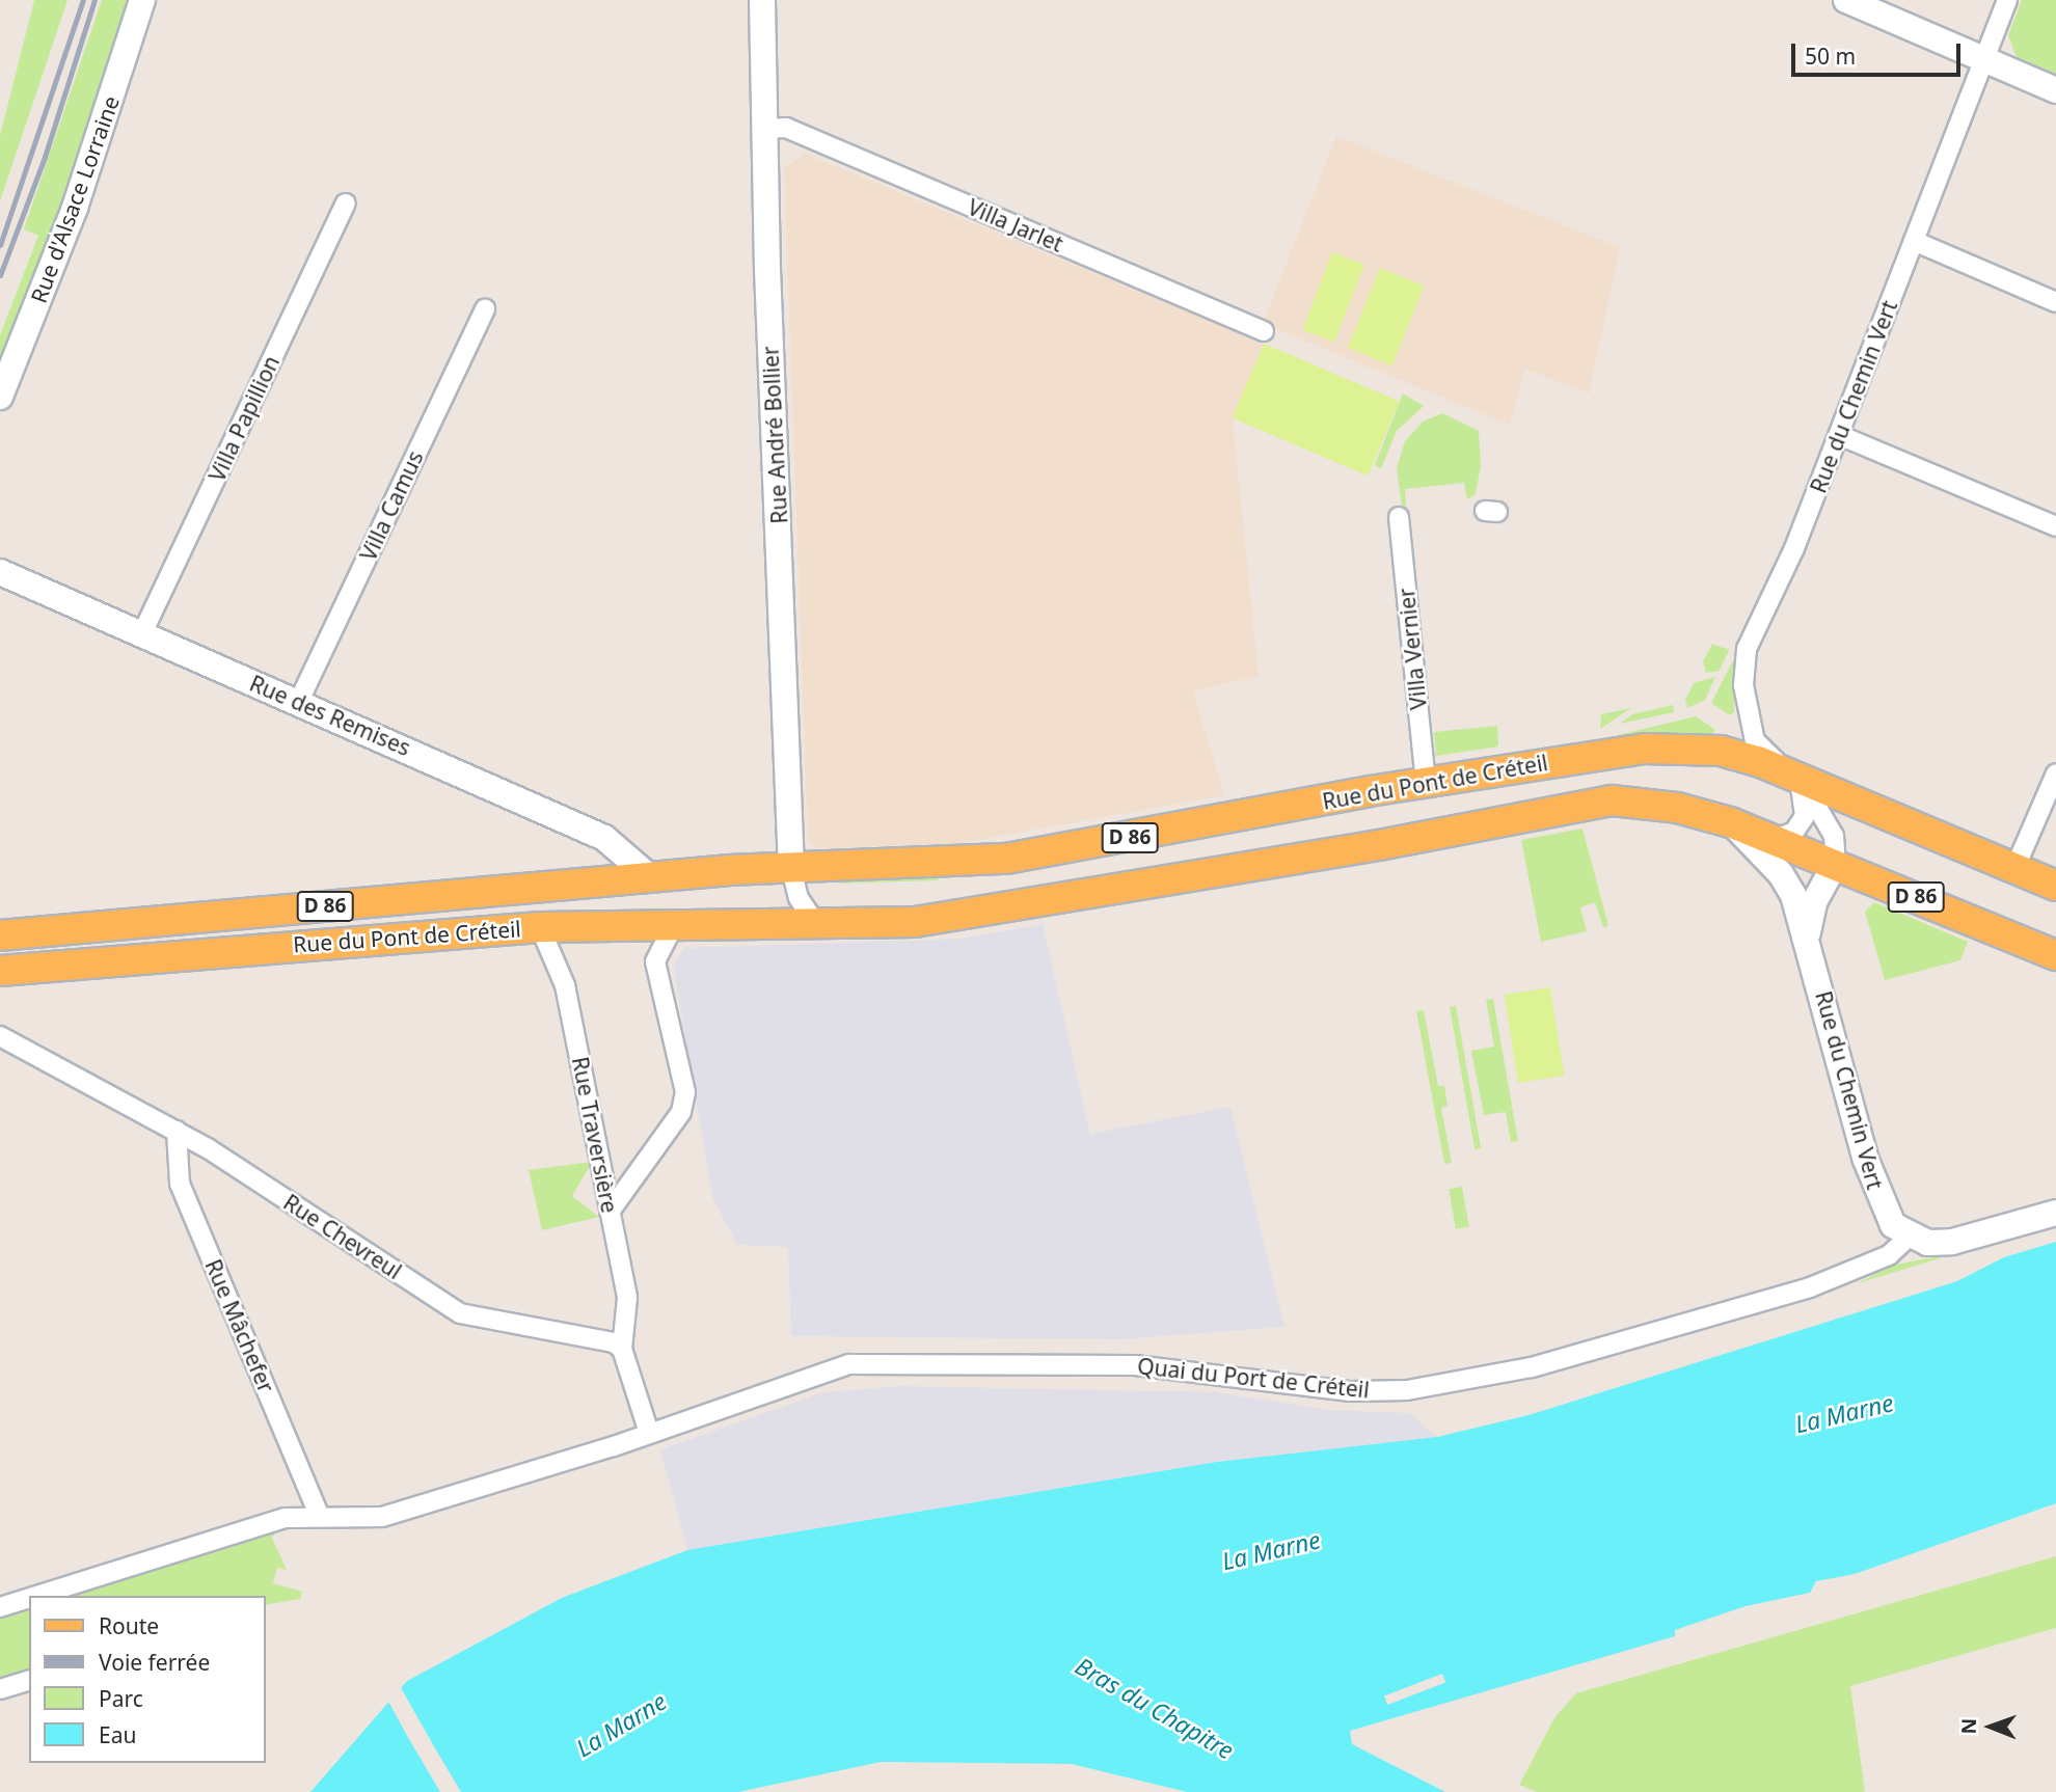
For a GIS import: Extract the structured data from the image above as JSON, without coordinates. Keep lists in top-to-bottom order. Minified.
{"streets":{"main road":["Rue du Pont de Créteil","D 86"],"street":["Rue d'Alsace Lorraine","Villa Jarlet","Rue du Chemin Vert","Villa Papillion","Rue André Bollier","Villa Camus","Villa Vernier","Rue des Remises","Rue Traversière","Rue Chevreul","Rue Mâchefer","Quai du Port de Créteil"]},"crossings":[["Villa Jarlet","Rue André Bollier"],["Rue du Chemin Vert","Rue du Pont de Créteil"],["Rue du Chemin Vert","Quai du Port de Créteil"],["Villa Papillion","Rue des Remises"],["Rue André Bollier","Rue du Pont de Créteil"],["Villa Camus","Rue des Remises"],["Villa Vernier","Rue du Pont de Créteil"],["Rue des Remises","Rue du Pont de Créteil"],["Rue du Pont de Créteil","Rue Traversière"],["Rue Traversière","Rue Chevreul"],["Rue Chevreul","Rue Mâchefer"],["Rue Mâchefer","Quai du Port de Créteil"]],"water":["La Marne","Bras du Chapitre"],"legend":["Route","Voie ferrée","Parc","Eau"],"scale_bar":"50 m","north":"left"}
